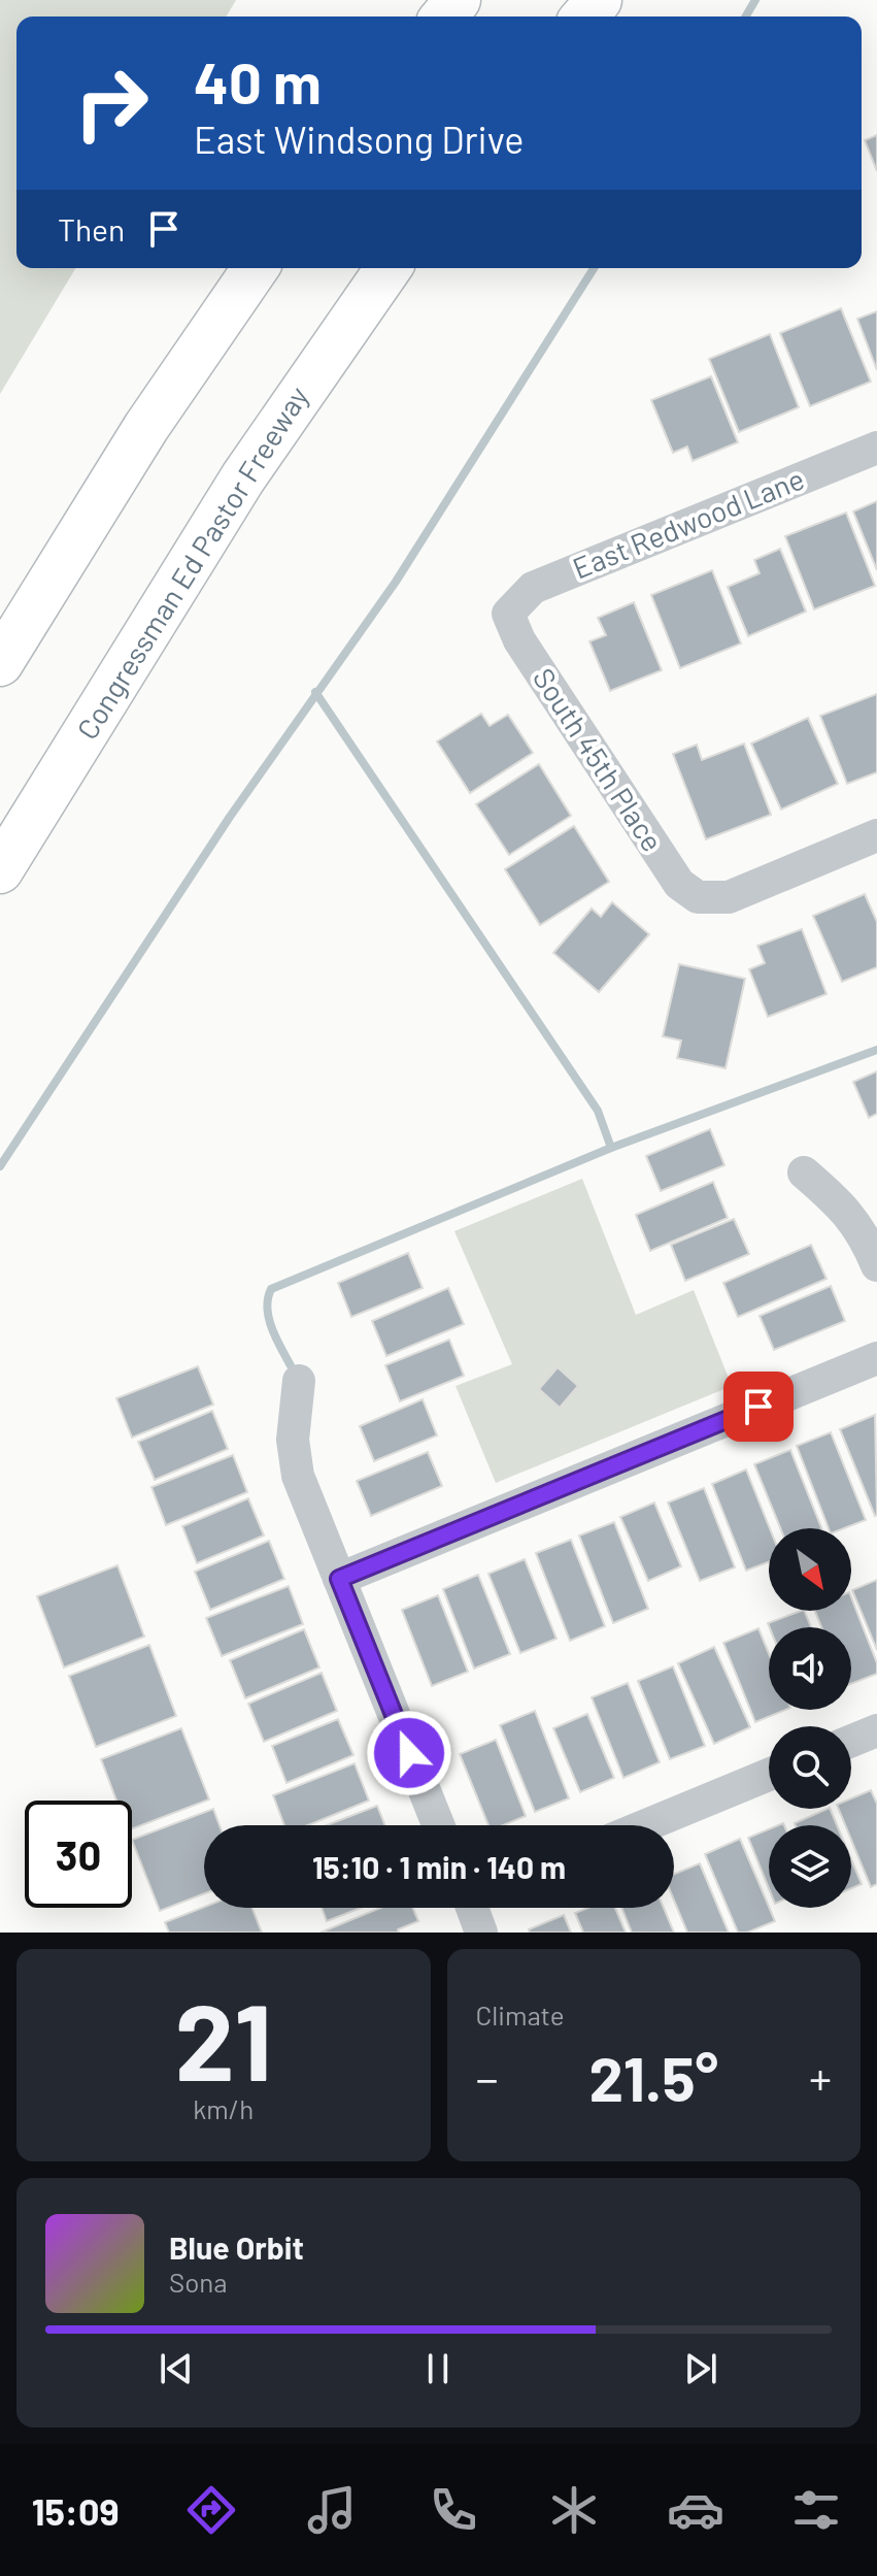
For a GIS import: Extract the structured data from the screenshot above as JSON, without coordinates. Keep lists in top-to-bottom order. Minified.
{"streets":{"highway":["Congressman Ed Pastor Freeway"],"street":["East Redwood Lane","South 45th Place"]},"crossings":[["East Redwood Lane","South 45th Place"]],"north":"bottom right","page":{"turn":["40 m","East Windsong Drive"],"then":"Then","limit":"30","trip":"15:10 · 1 min · 140 m","tile":[["21","km/h"],"Climate"],"heat":["−","21.5°","+"],"song":["Blue Orbit","Sona"],"tabs":"15:09"}}
